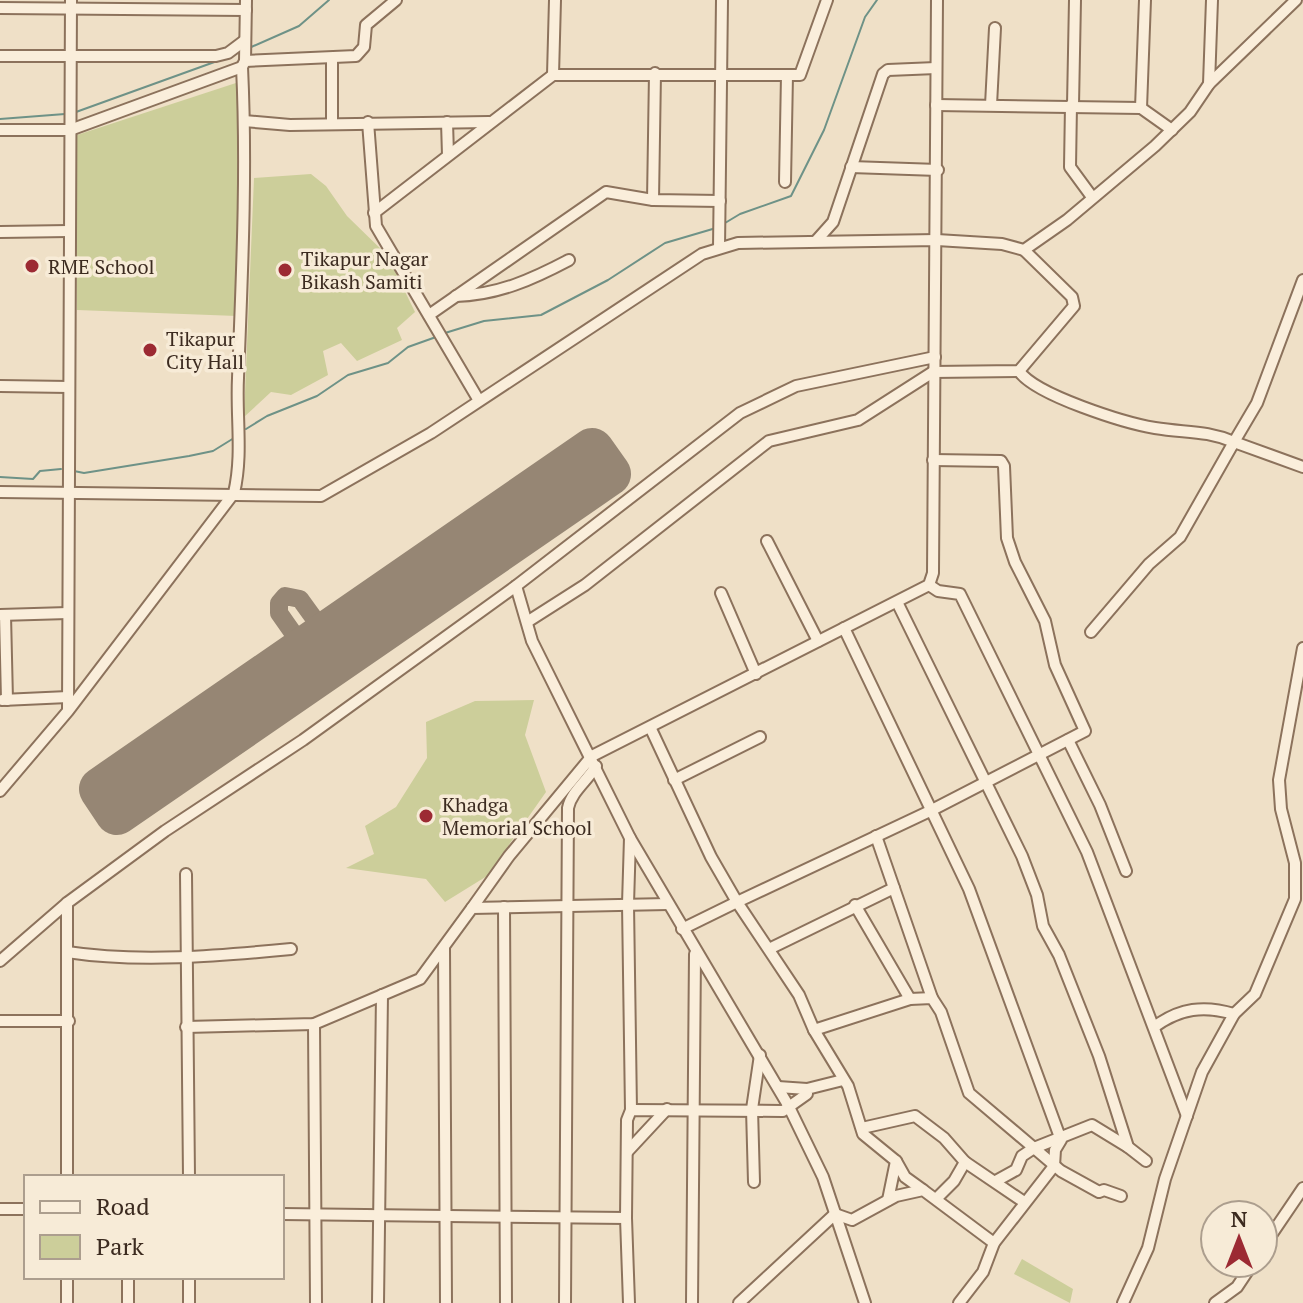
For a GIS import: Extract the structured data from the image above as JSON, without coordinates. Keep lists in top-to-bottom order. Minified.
{"places":["RME School","Tikapur Nagar Bikash Samiti","Tikapur City Hall","Khadga Memorial School"],"legend":["Road","Park"],"north":"top"}
